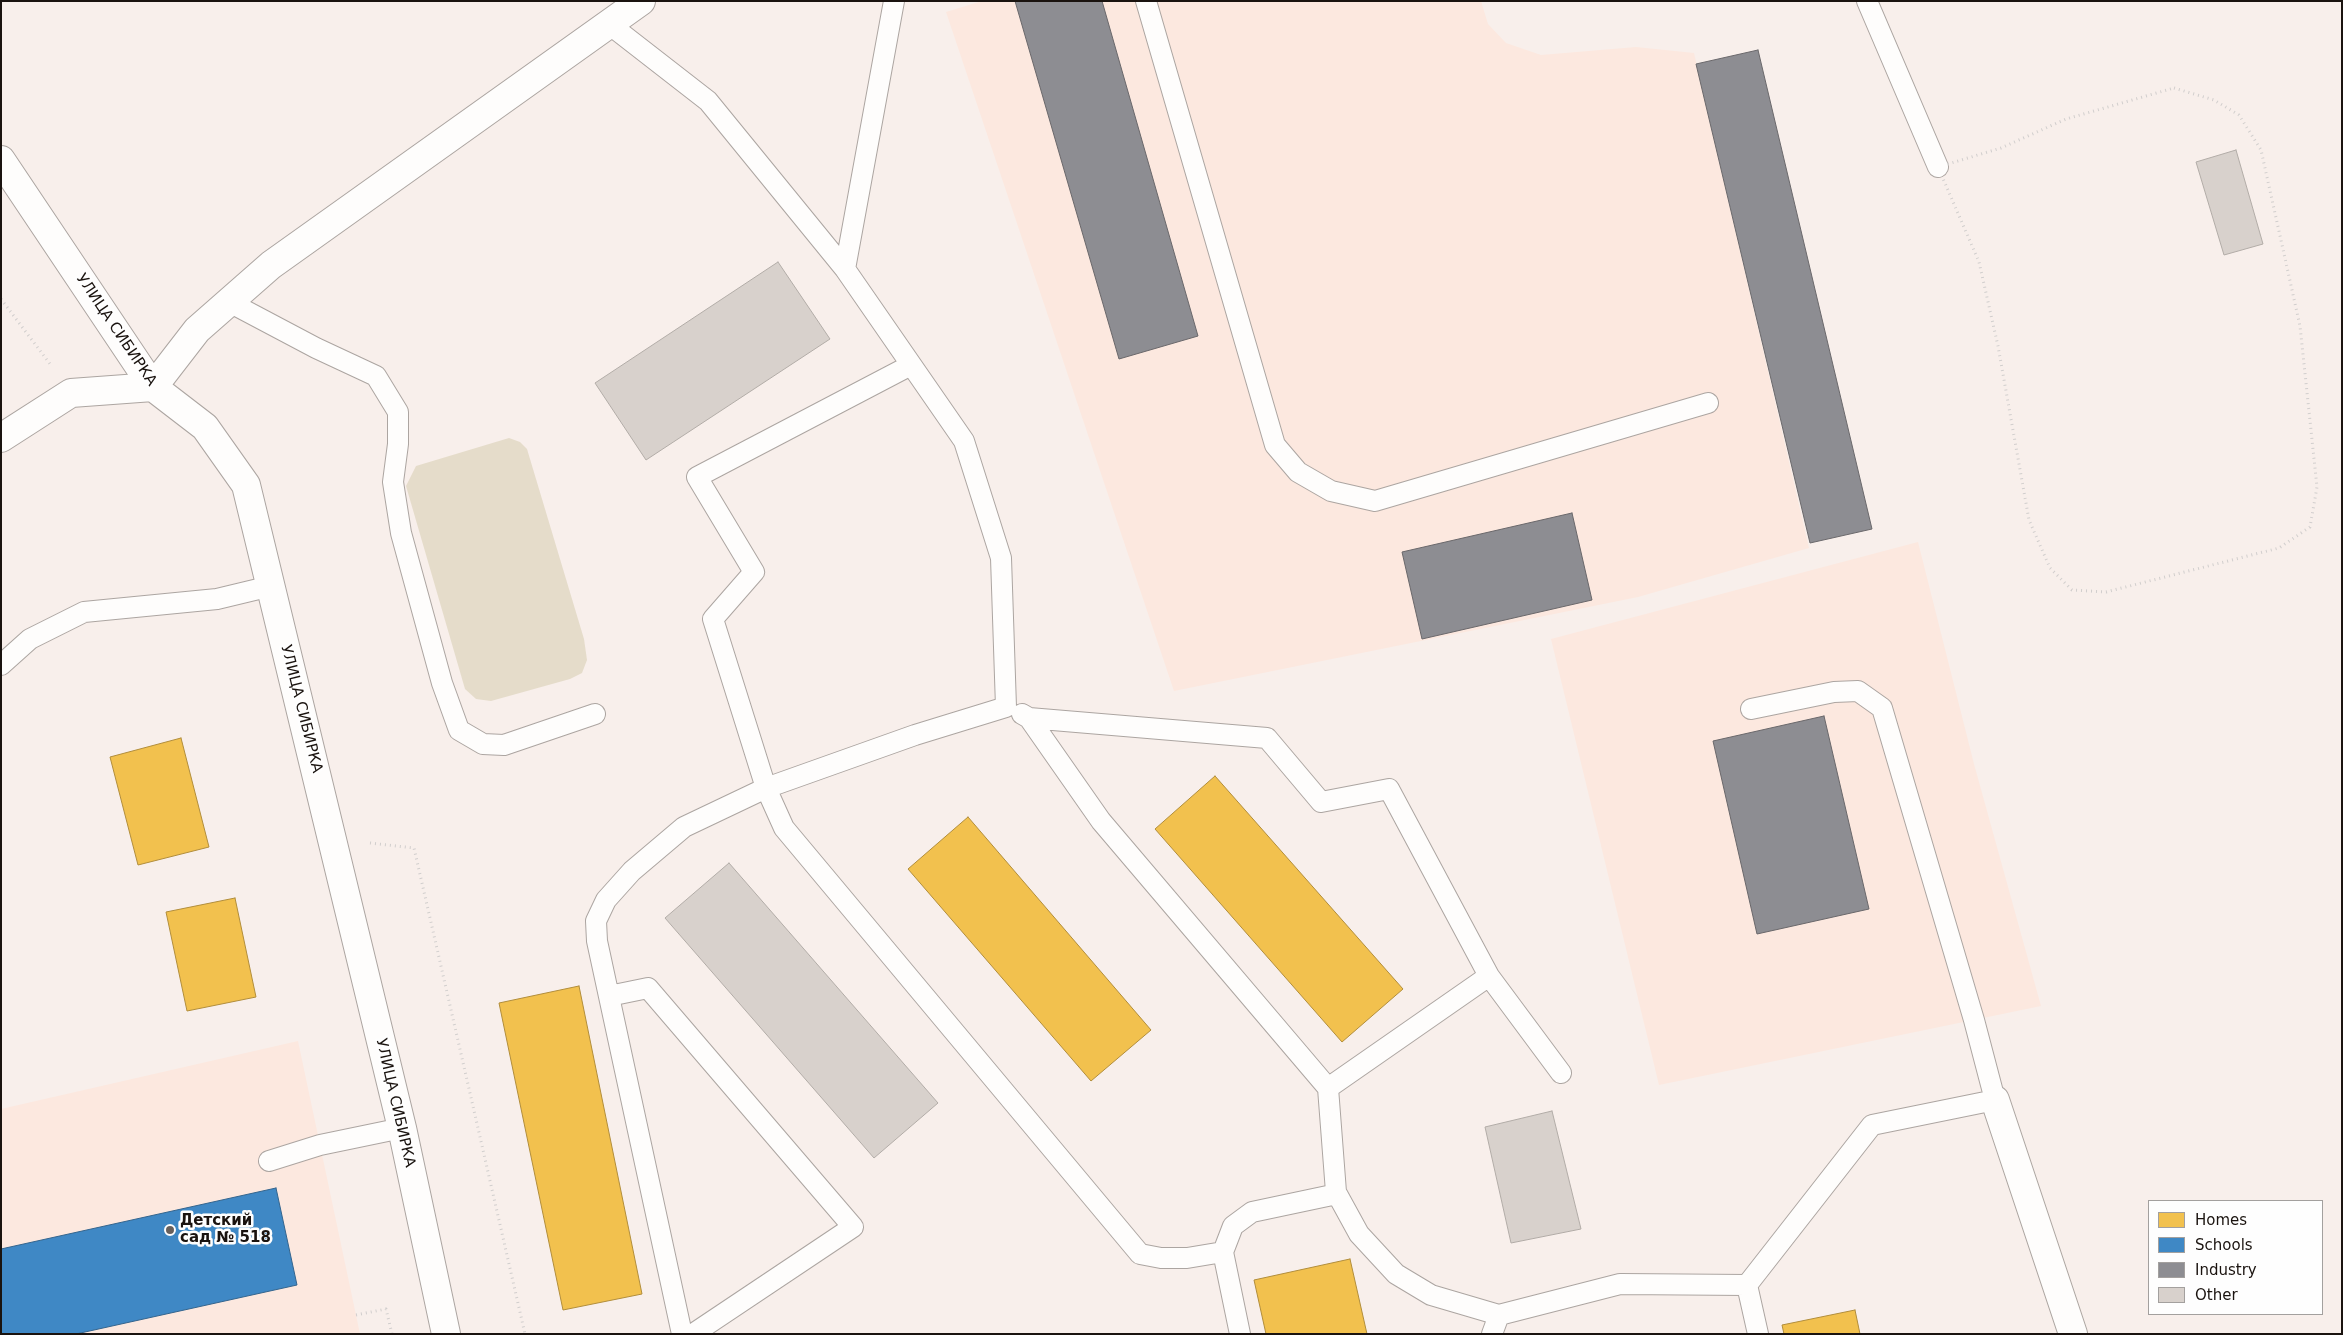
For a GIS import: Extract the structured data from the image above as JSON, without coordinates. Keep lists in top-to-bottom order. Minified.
{"streets":{"street":["УЛИЦА СИБИРКА"]},"places":["Детский сад № 518"],"legend":["Homes","Schools","Industry","Other"]}
